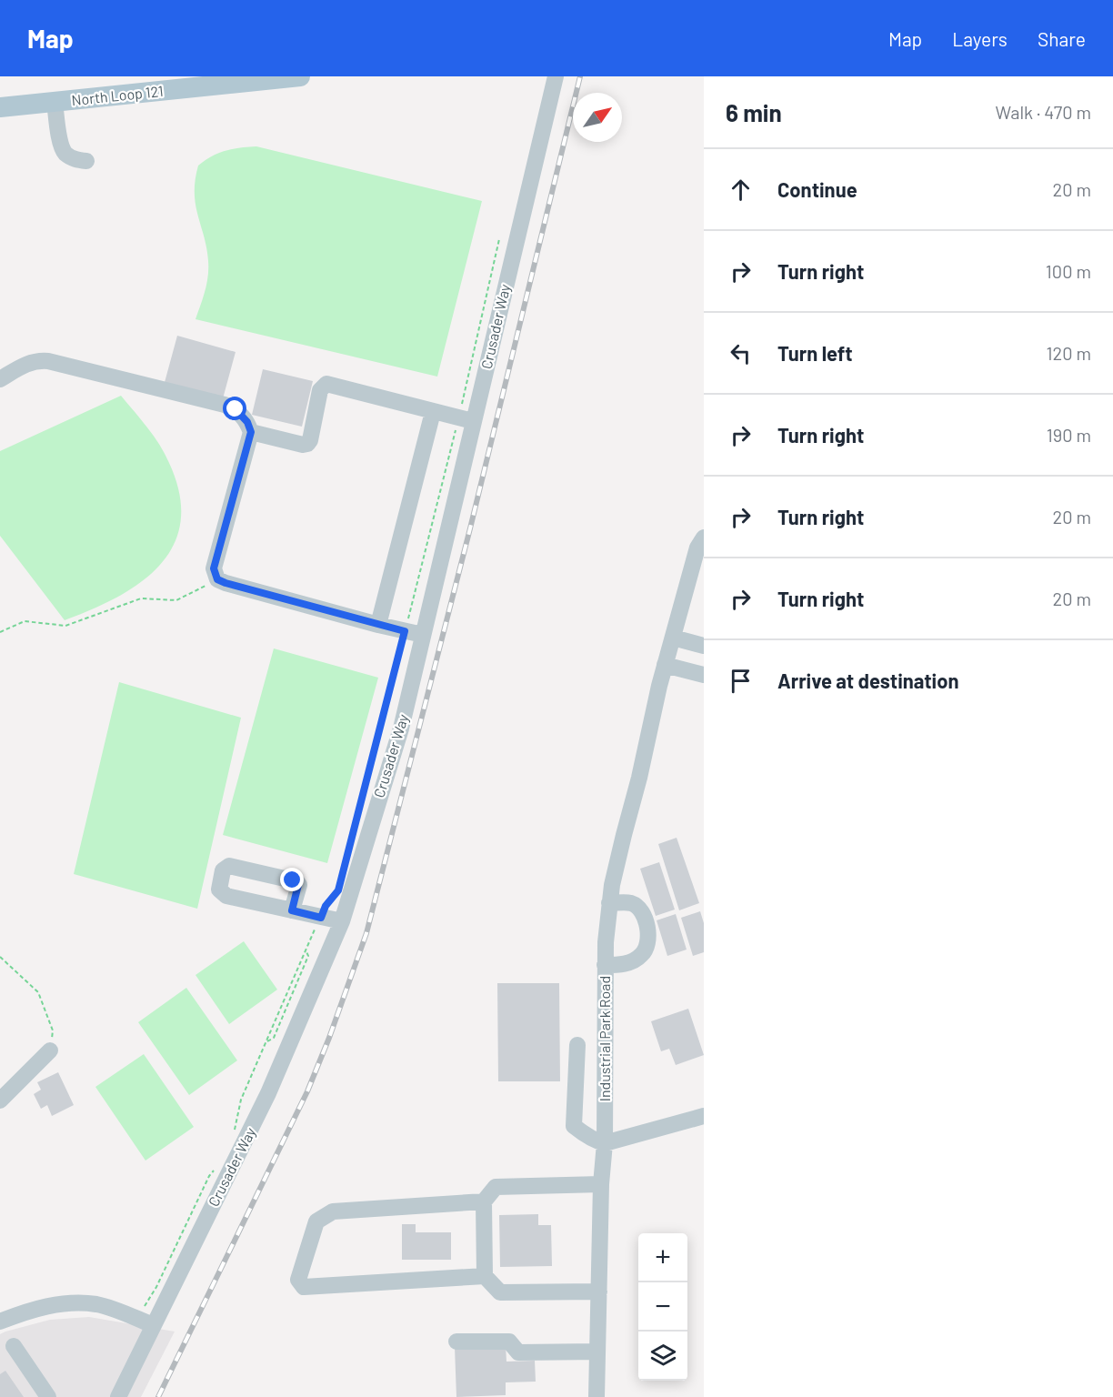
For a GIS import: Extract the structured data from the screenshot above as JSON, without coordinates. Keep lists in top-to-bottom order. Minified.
{"streets":{"main road":["North Loop 121"],"street":["Crusader Way","Industrial Park Road"]},"north":"top right","page":{"header":"Map","nav":["Map","Layers","Share"],"heading":["6 min","Walk · 470 m"],"list":[["Continue","20 m"],["Turn right","100 m"],["Turn left","120 m"],["Turn right","190 m"],["Turn right","20 m"],["Turn right","20 m"],"Arrive at destination"],"map_buttons":["+","−"]}}
